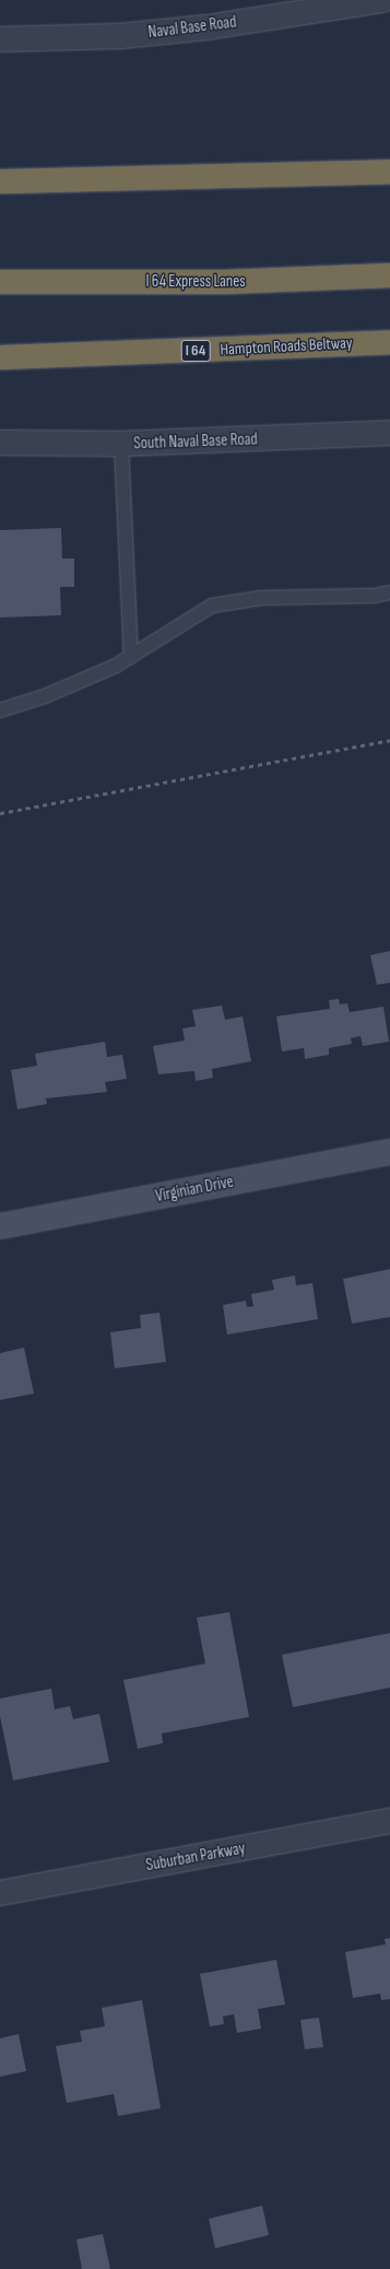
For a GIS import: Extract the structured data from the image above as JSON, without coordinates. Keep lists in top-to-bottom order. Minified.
{"streets":{"highway":["I 64 Express Lanes","Hampton Roads Beltway","I 64"],"street":["Naval Base Road","South Naval Base Road","Virginian Drive","Suburban Parkway"]}}
